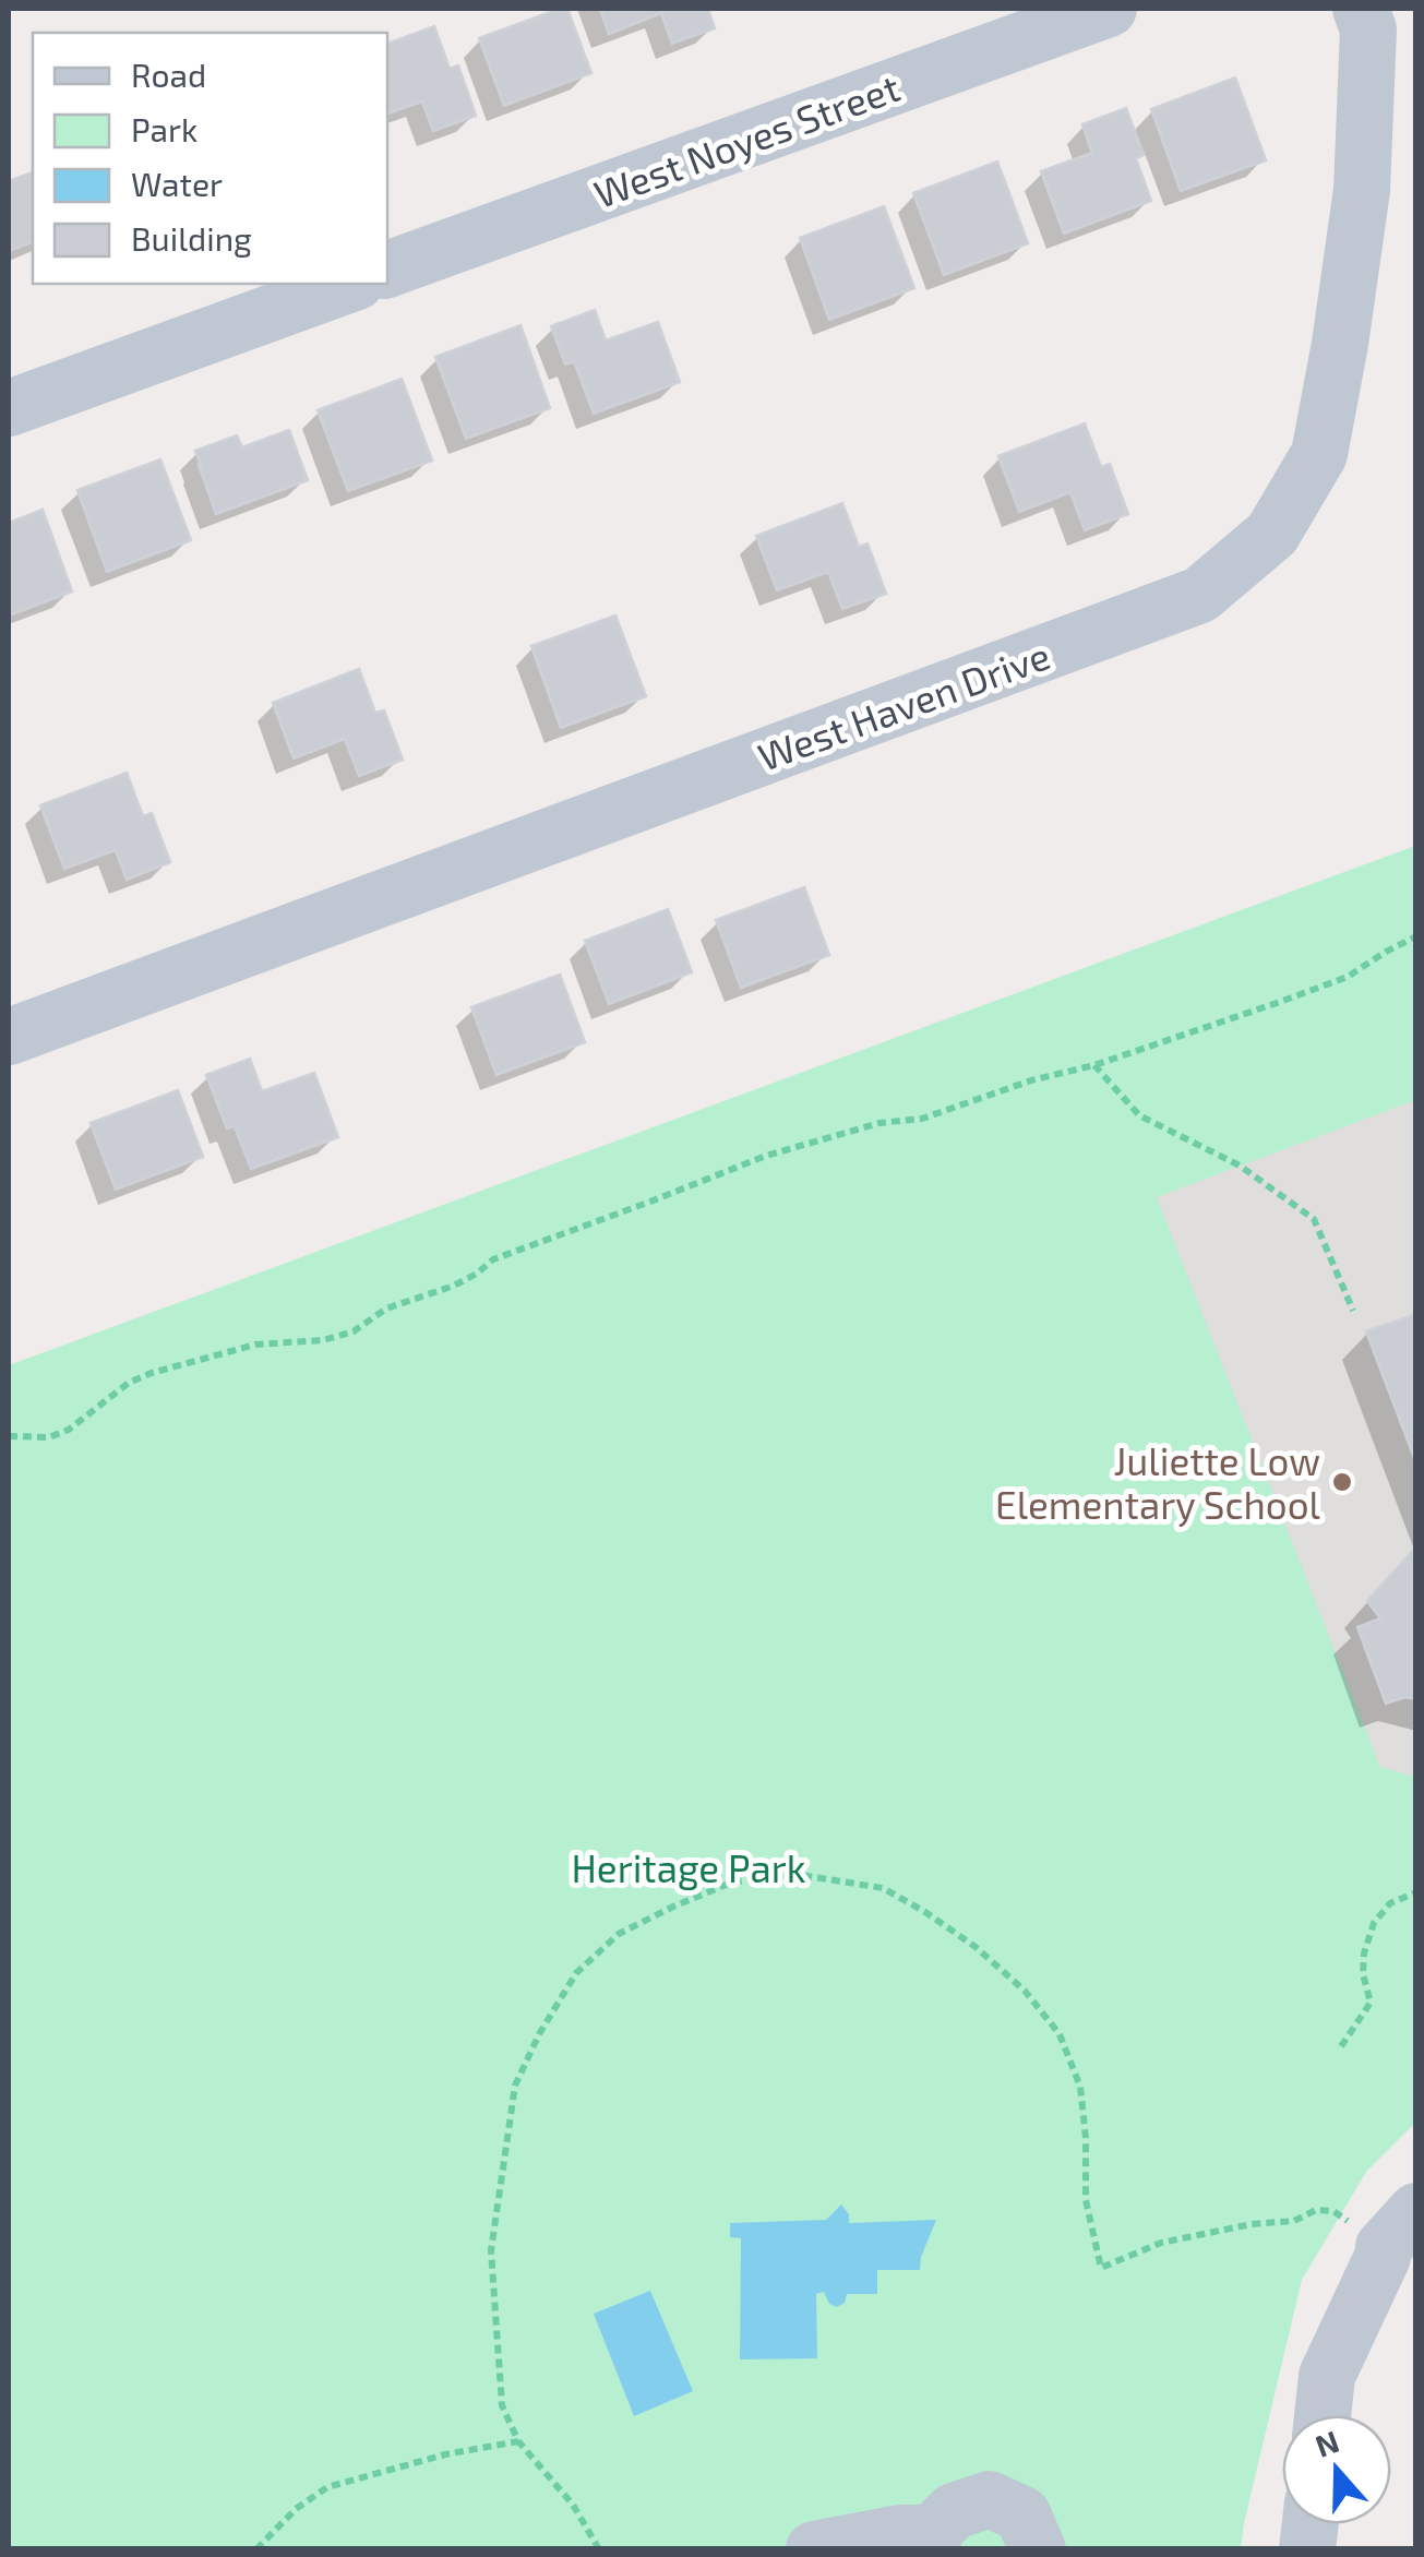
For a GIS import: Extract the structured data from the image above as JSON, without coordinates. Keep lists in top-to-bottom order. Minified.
{"streets":{"street":["West Noyes Street","West Haven Drive"]},"parks":["Heritage Park"],"places":["Juliette Low Elementary School"],"legend":["Road","Park","Water","Building"],"north":"top"}
